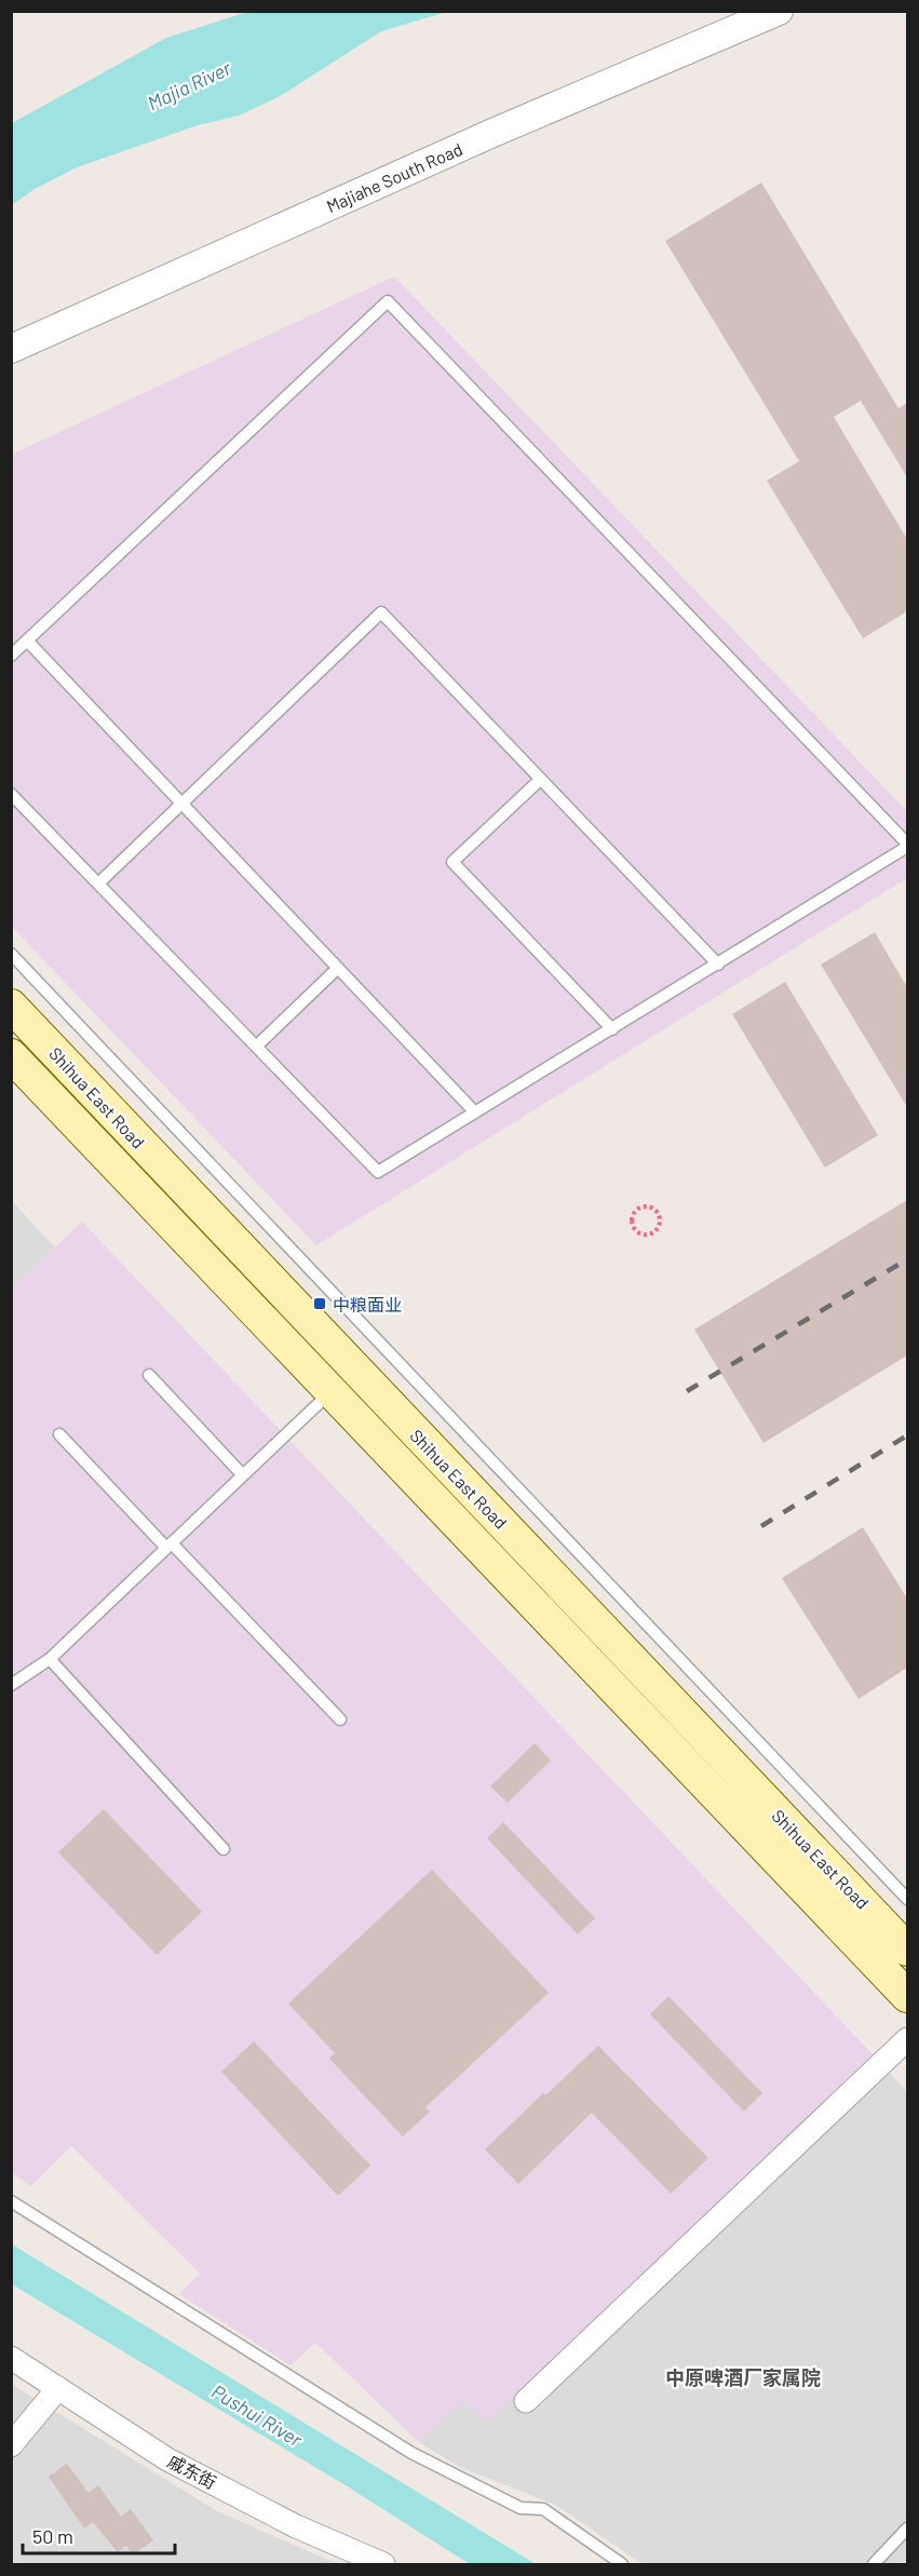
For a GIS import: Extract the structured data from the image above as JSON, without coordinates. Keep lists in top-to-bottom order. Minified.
{"streets":{"main road":["Shihua East Road"],"street":["Majiahe South Road","戚东街"]},"districts":["中原啤酒厂家属院"],"water":["Majia River","Pushui River"],"places":{"transit":["中粮面业"]},"scale_bar":"50 m"}
